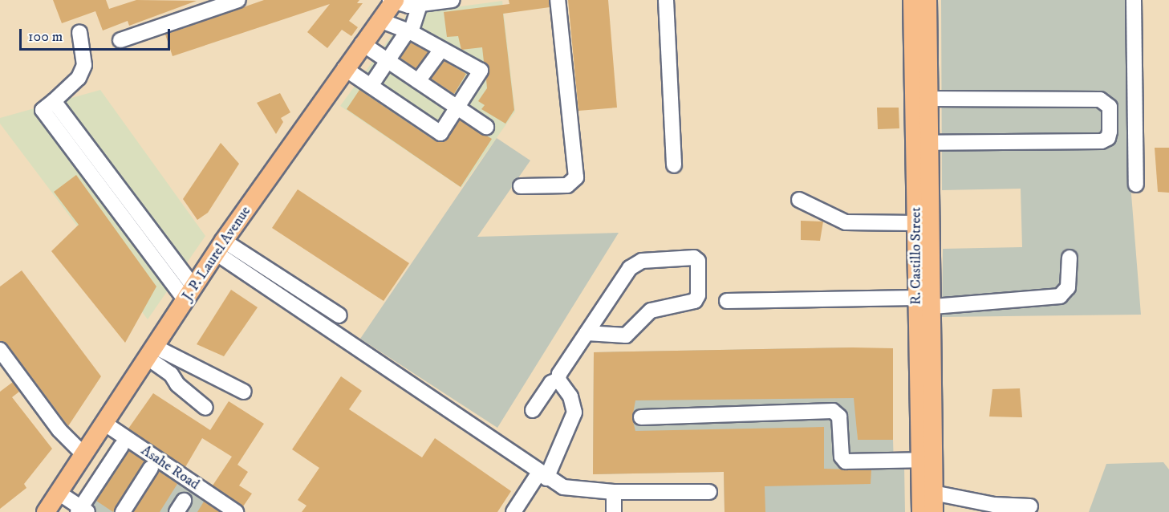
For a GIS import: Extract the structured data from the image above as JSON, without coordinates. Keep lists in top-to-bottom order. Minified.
{"streets":{"main road":["J. P. Laurel Avenue","R. Castillo Street"],"street":["Asahe Road"]},"crossings":[["J. P. Laurel Avenue","Asahe Road"]],"scale_bar":"100 m"}
